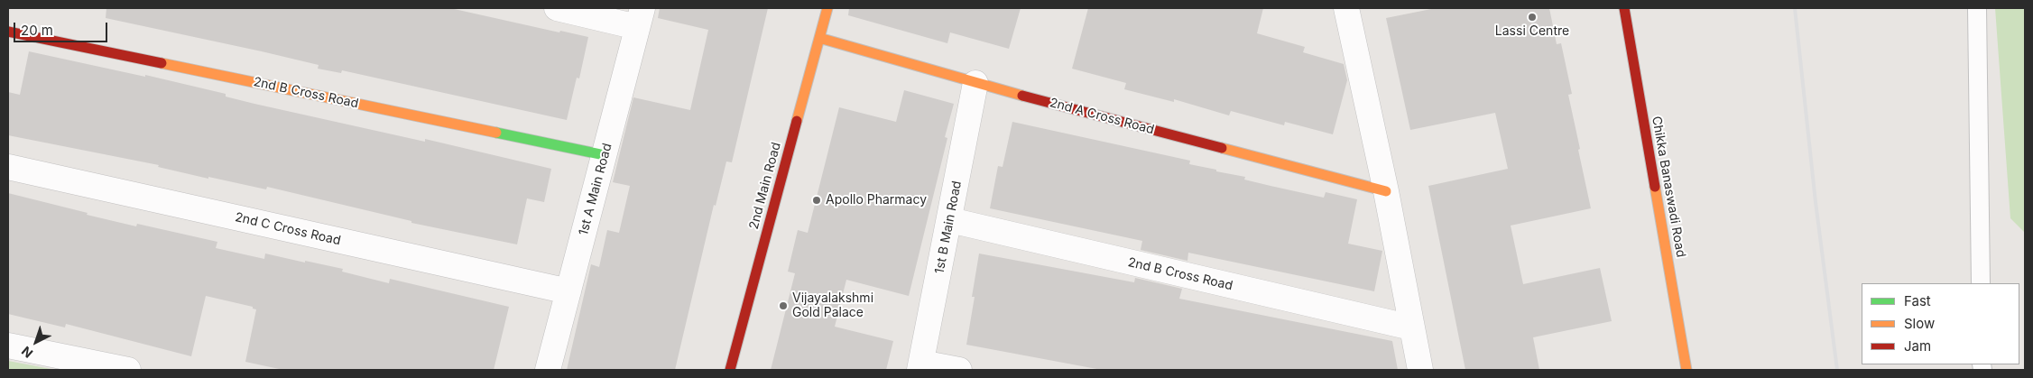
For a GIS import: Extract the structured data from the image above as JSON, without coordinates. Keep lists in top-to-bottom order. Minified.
{"streets":{"street":["2nd B Cross Road","2nd A Cross Road","2nd Main Road","Chikka Banaswadi Road","1st A Main Road","1st B Main Road","2nd C Cross Road"]},"crossings":[["2nd B Cross Road","1st A Main Road"],["2nd B Cross Road","1st B Main Road"],["2nd A Cross Road","2nd Main Road"],["2nd A Cross Road","1st B Main Road"],["1st A Main Road","2nd C Cross Road"]],"places":["Lassi Centre","Apollo Pharmacy","Vijayalakshmi Gold Palace"],"legend":["Fast","Slow","Jam"],"scale_bar":"20 m","north":"bottom left"}
